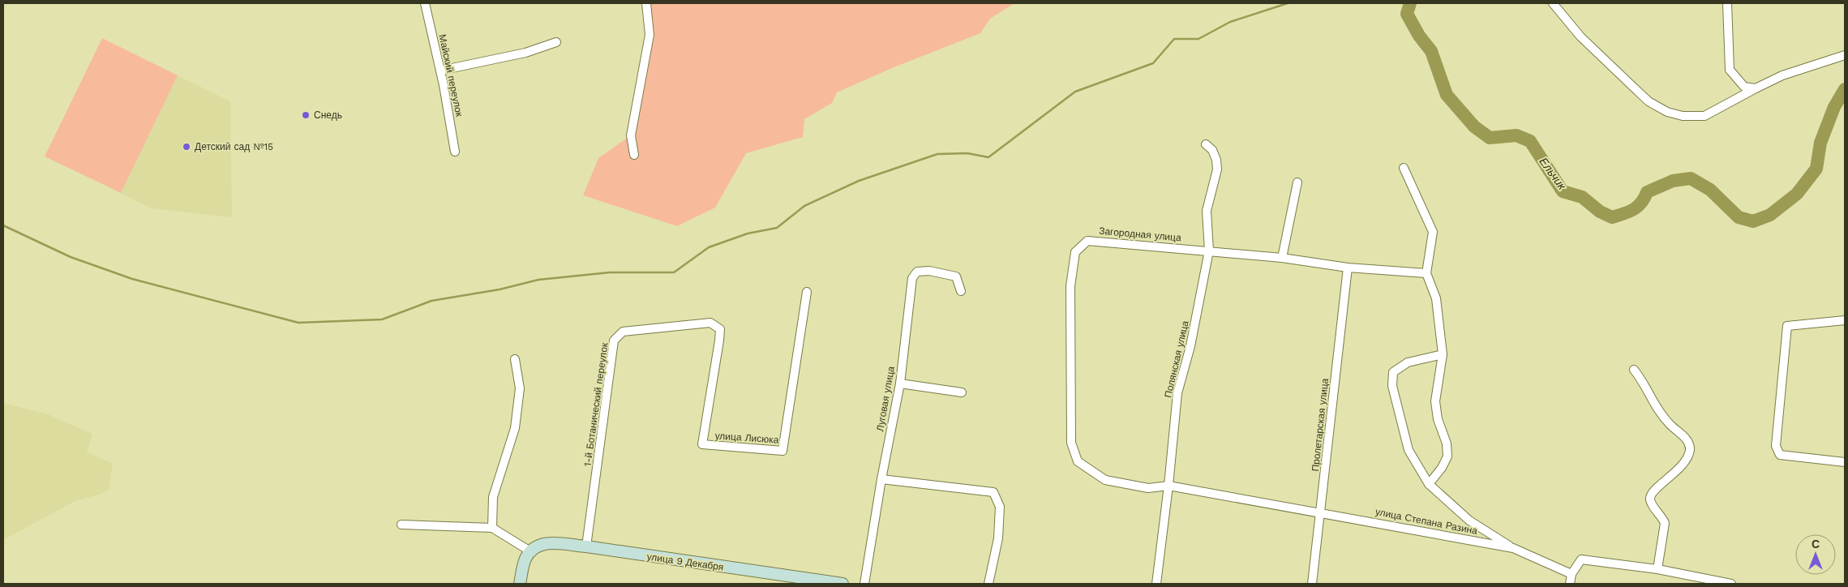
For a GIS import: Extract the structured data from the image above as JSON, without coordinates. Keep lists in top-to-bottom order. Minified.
{"streets":{"street":["Майский переулок","Загородная улица","Полянская улица","Луговая улица","1-й Ботанический переулок","Пролетарская улица","улица Лисюка","улица Степана Разина","улица 9 Декабря"]},"crossings":[["Загородная улица","Полянская улица"],["Загородная улица","Пролетарская улица"],["Загородная улица","улица Степана Разина"],["Полянская улица","улица Степана Разина"],["1-й Ботанический переулок","улица Лисюка"],["1-й Ботанический переулок","улица 9 Декабря"],["Пролетарская улица","улица Степана Разина"]],"water":["Ельчик"],"places":["Снедь","Детский сад №15"],"north":"top"}
